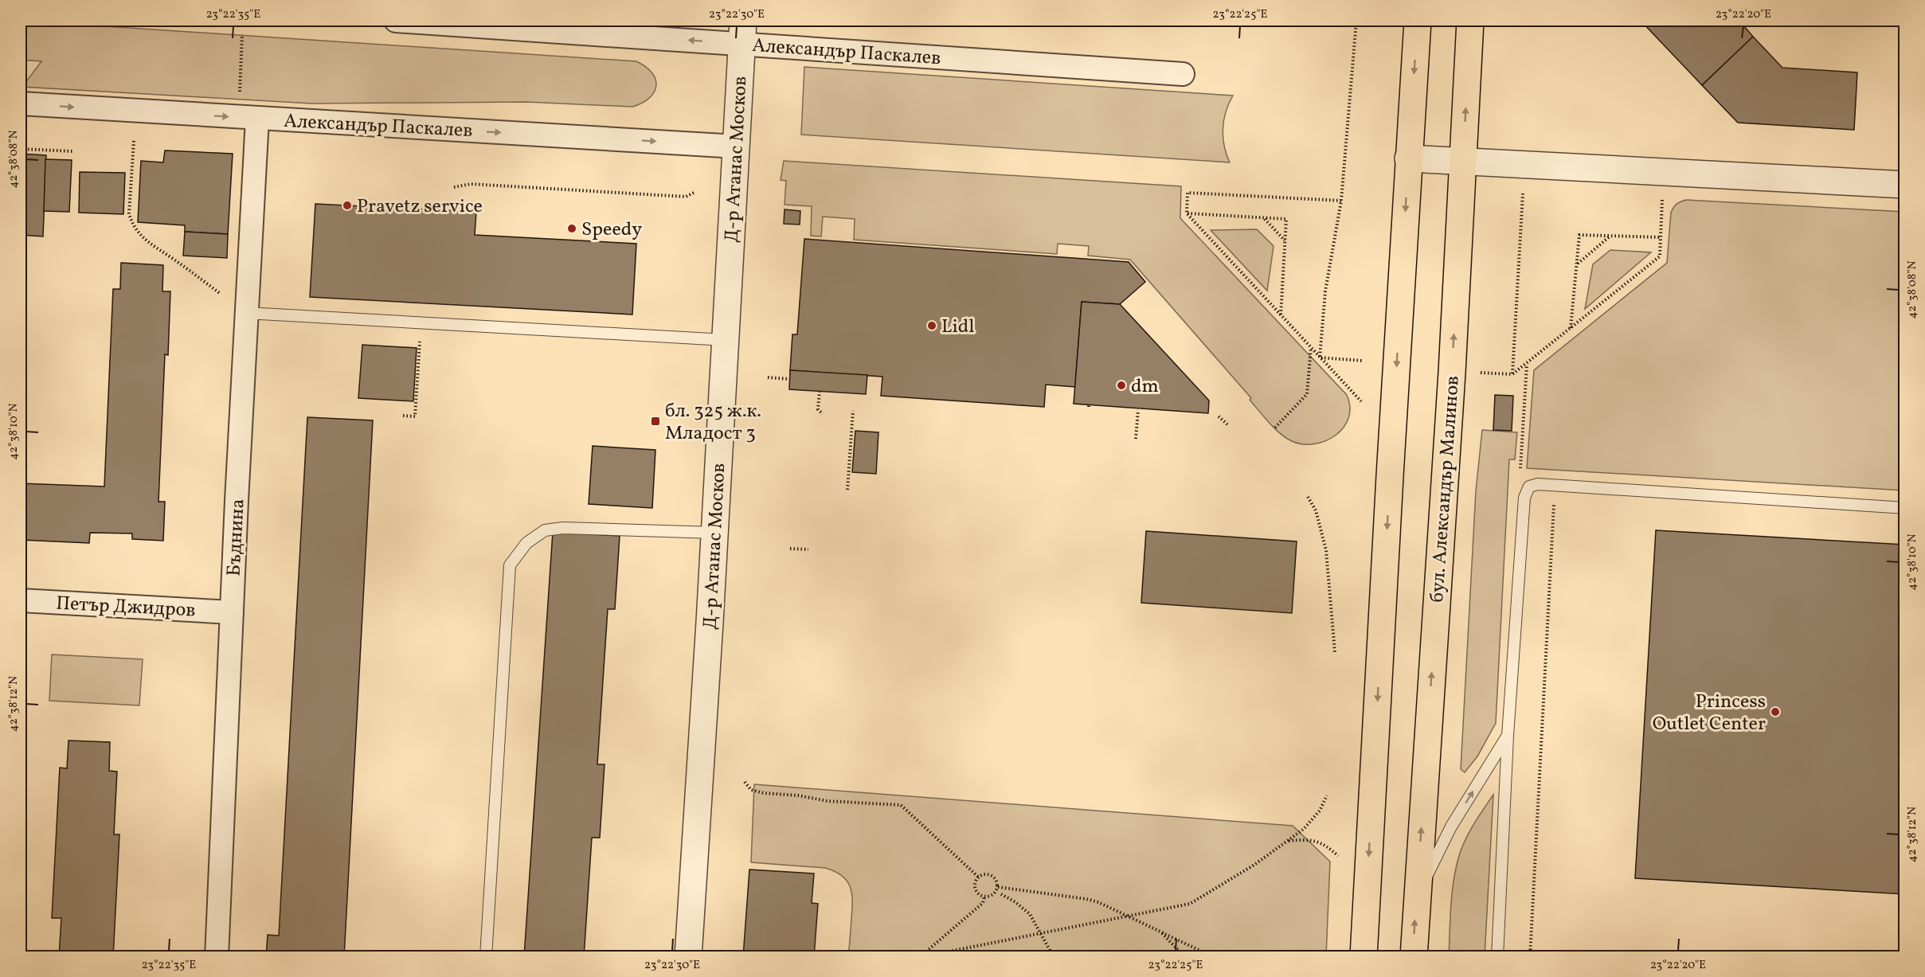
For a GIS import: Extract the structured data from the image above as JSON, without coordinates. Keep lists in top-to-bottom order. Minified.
{"streets":{"main road":["бул. Александър Малинов"],"street":["Александър Паскалев","Д-р Атанас Москов","Бъднина","Петър Джидров"]},"crossings":[["Александър Паскалев","Д-р Атанас Москов"],["Александър Паскалев","Бъднина"],["Бъднина","Петър Джидров"]],"places":{"other":["Pravetz service","Speedy","Lidl","dm","Princess Outlet Center"],"transit":["бл. 325 ж.к. Младост 3"]},"coordinates":["23°22'35\"E","23°22'30\"E","23°22'25\"E","23°22'20\"E","42°38'08\"N","42°38'10\"N","42°38'12\"N"]}
